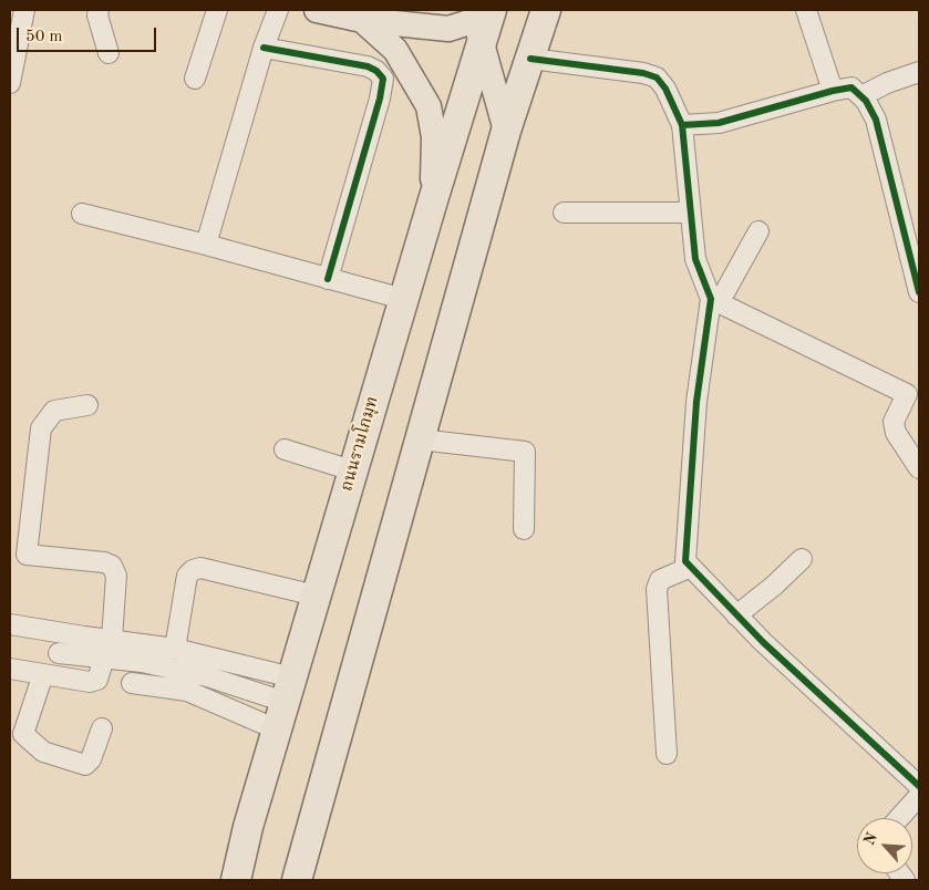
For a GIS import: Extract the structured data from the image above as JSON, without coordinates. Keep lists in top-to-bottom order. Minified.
{"streets":{"highway":["ถนนรามโกมุท"]},"scale_bar":"50 m","north":"top left"}
